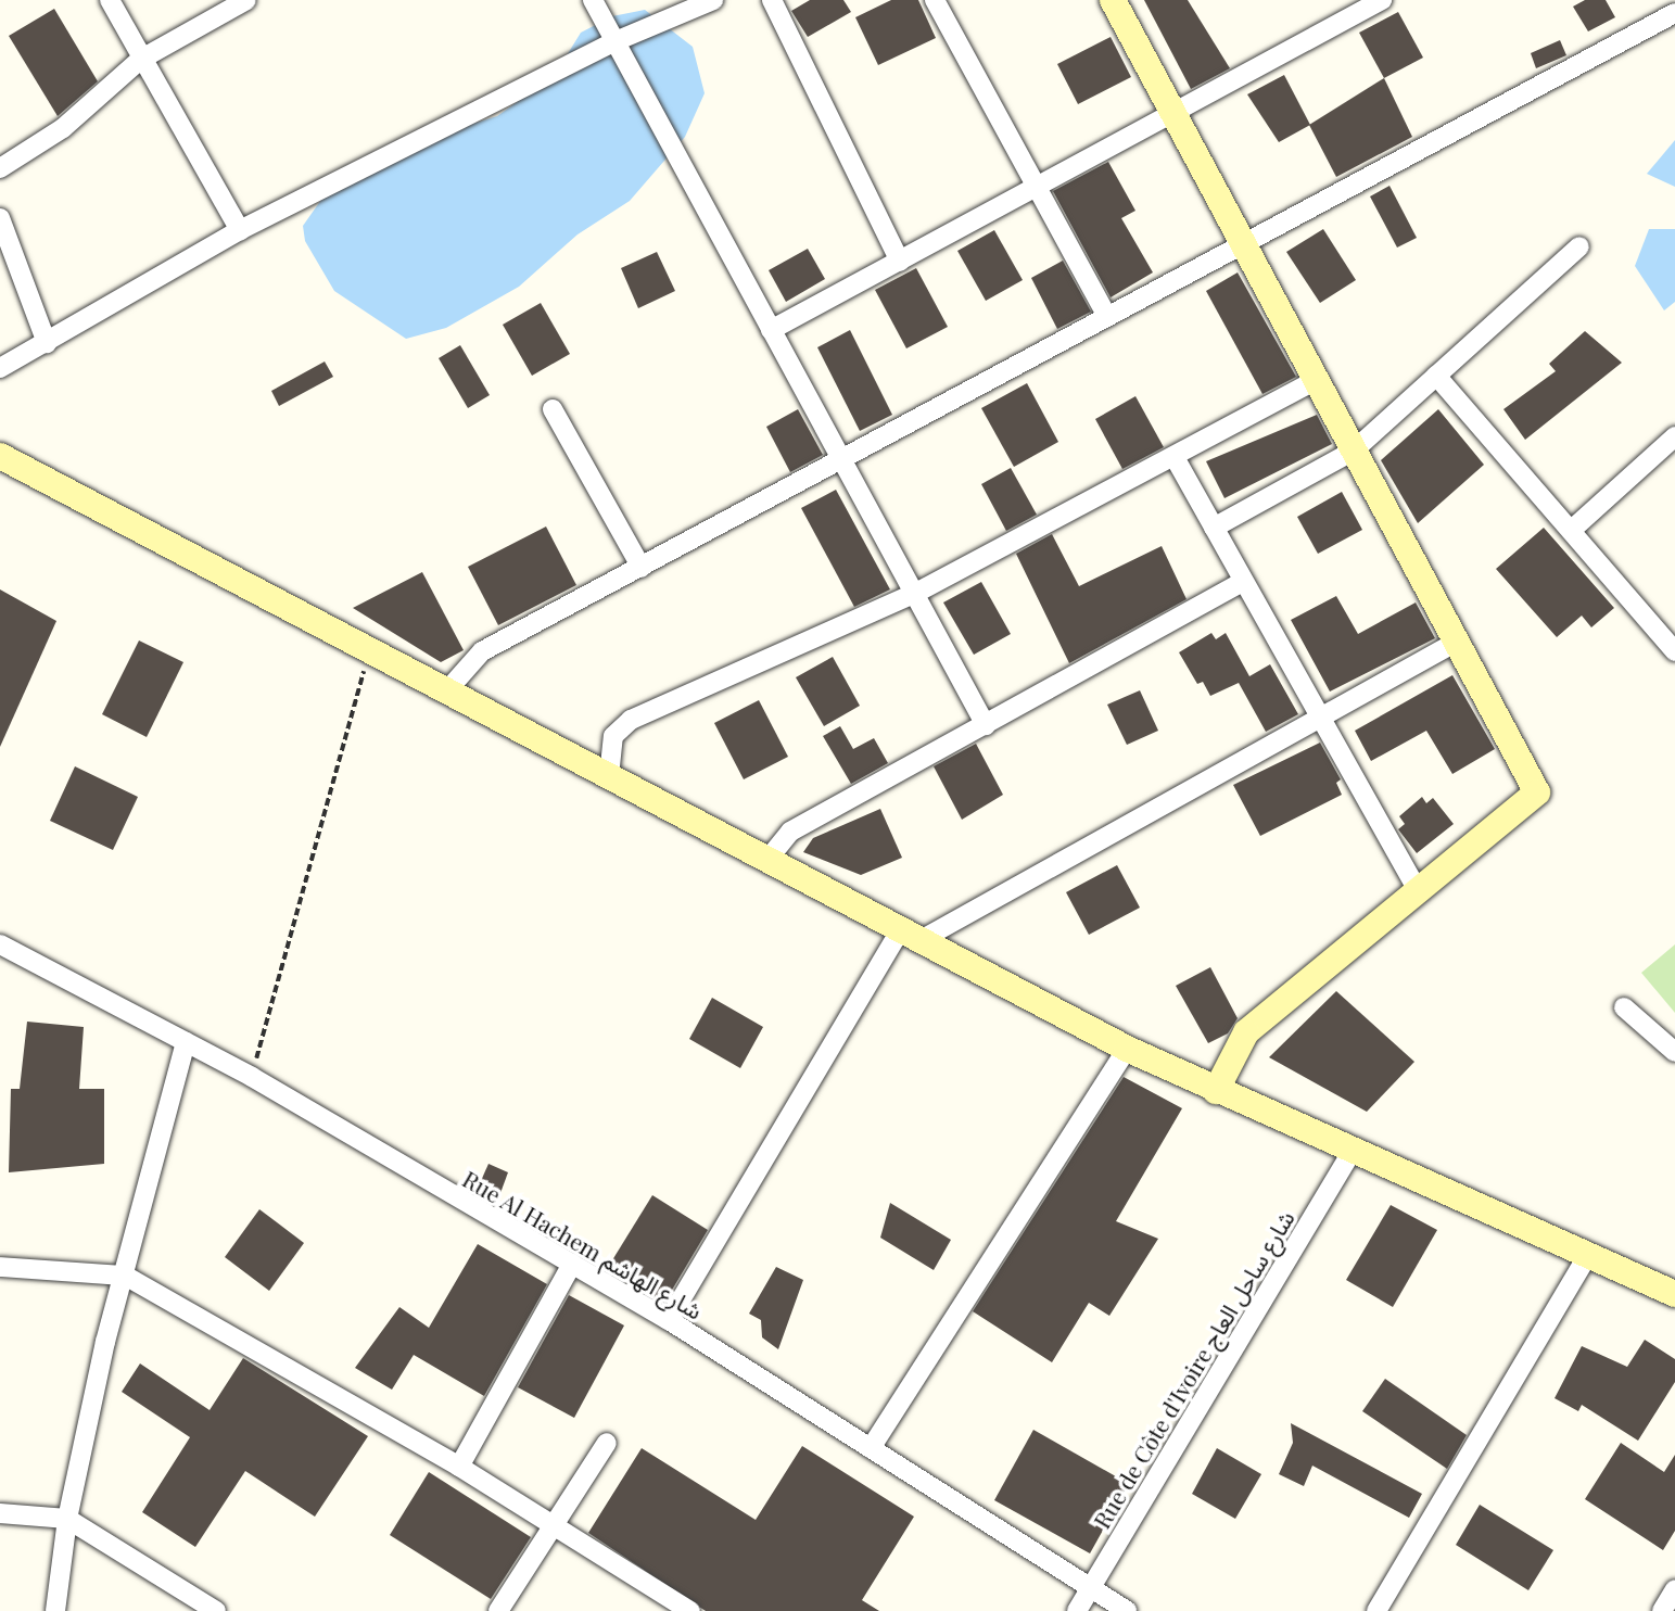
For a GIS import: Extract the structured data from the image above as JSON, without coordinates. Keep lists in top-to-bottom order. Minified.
{"streets":{"street":["Rue Al Hachem شارع الهاشم","Rue de Côte d'Ivoire شارع ساحل العاج"]},"crossings":[["Rue Al Hachem شارع الهاشم","Rue de Côte d'Ivoire شارع ساحل العاج"]]}
